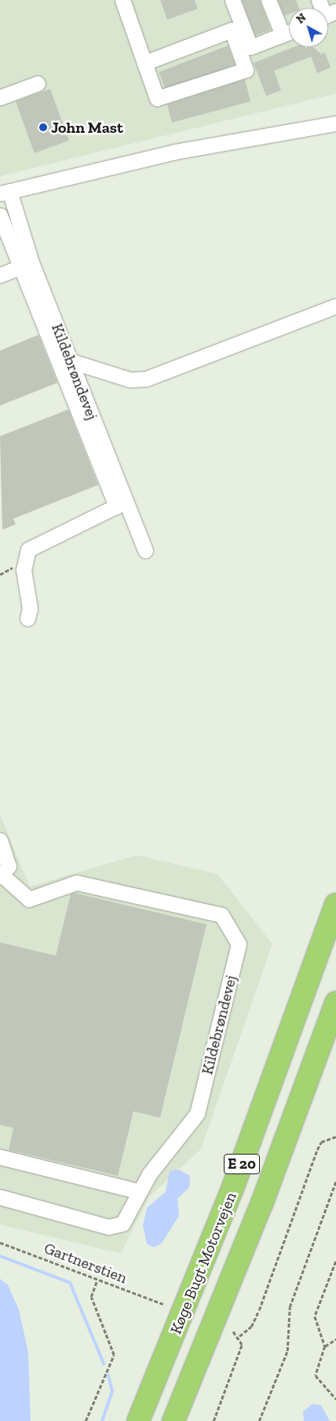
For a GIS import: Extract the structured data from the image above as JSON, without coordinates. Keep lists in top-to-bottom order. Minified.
{"streets":{"highway":["E 20","Køge Bugt Motorvejen"],"street":["Kildebrøndevej"],"path":["Gartnerstien"]},"places":["John Mast"],"north":"top left"}
